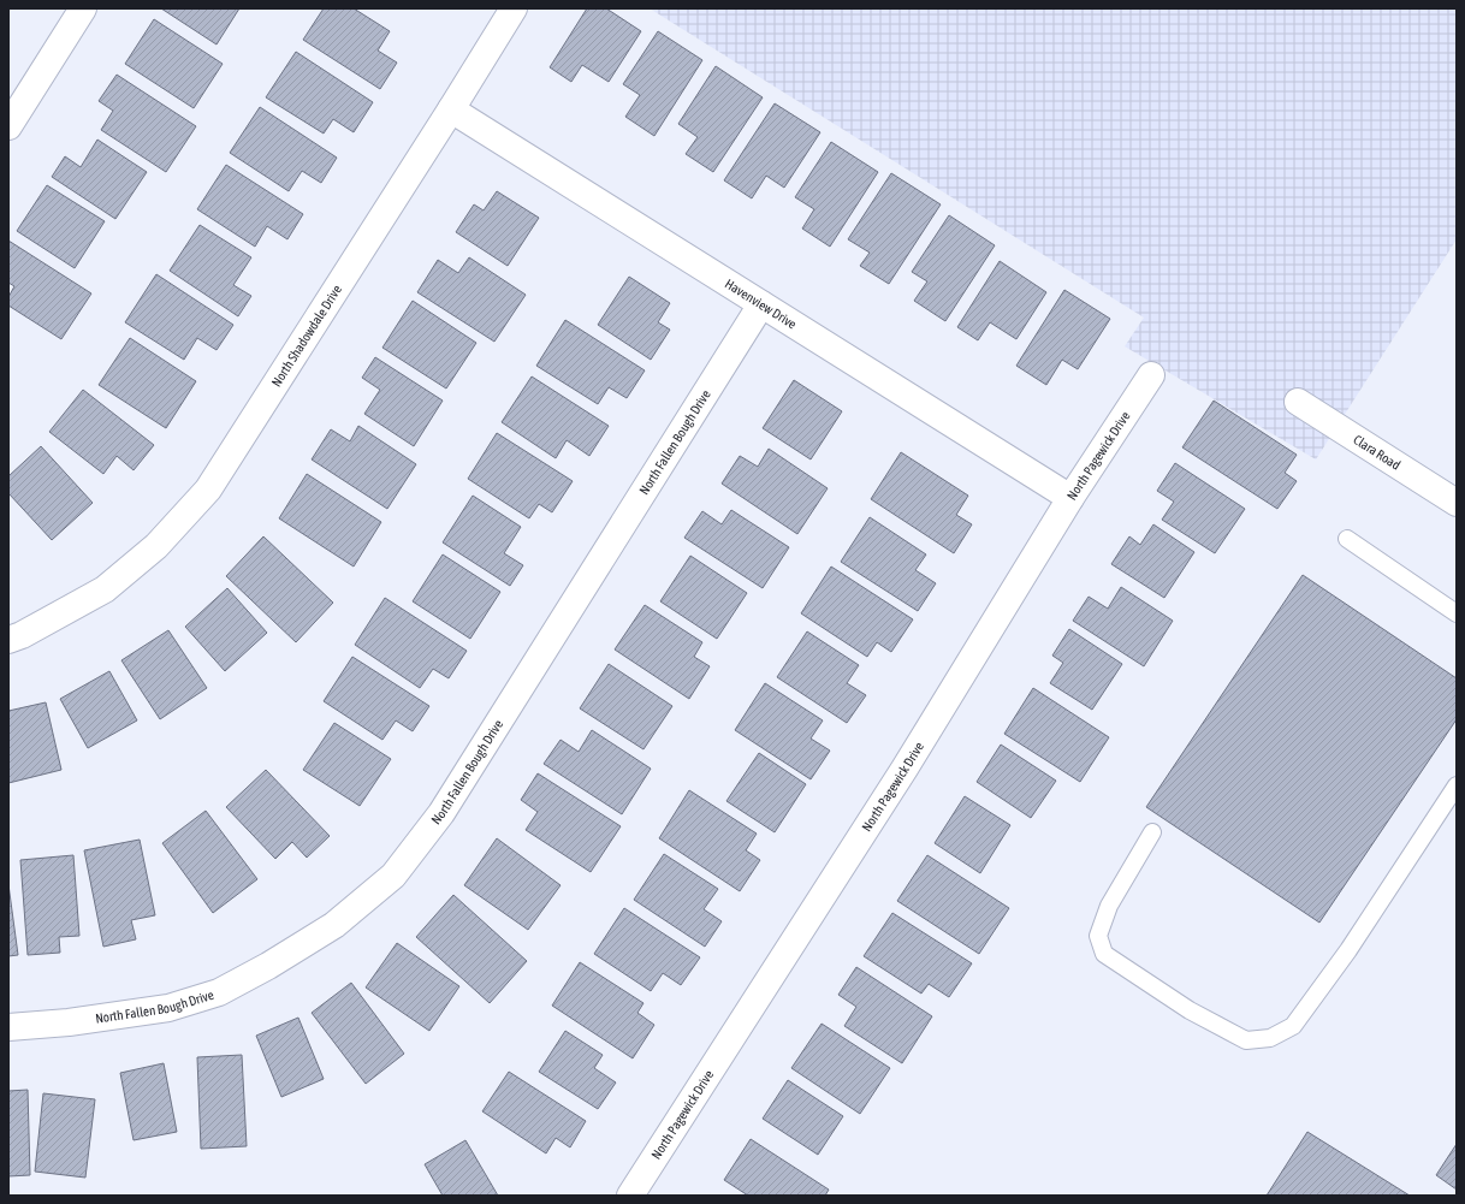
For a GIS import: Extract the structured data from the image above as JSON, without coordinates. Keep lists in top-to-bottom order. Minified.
{"streets":{"street":["Havenview Drive","North Shadowdale Drive","North Fallen Bough Drive","Clara Road","North Pagewick Drive"]},"crossings":[["Havenview Drive","North Shadowdale Drive"],["Havenview Drive","North Fallen Bough Drive"],["Havenview Drive","North Pagewick Drive"]]}
